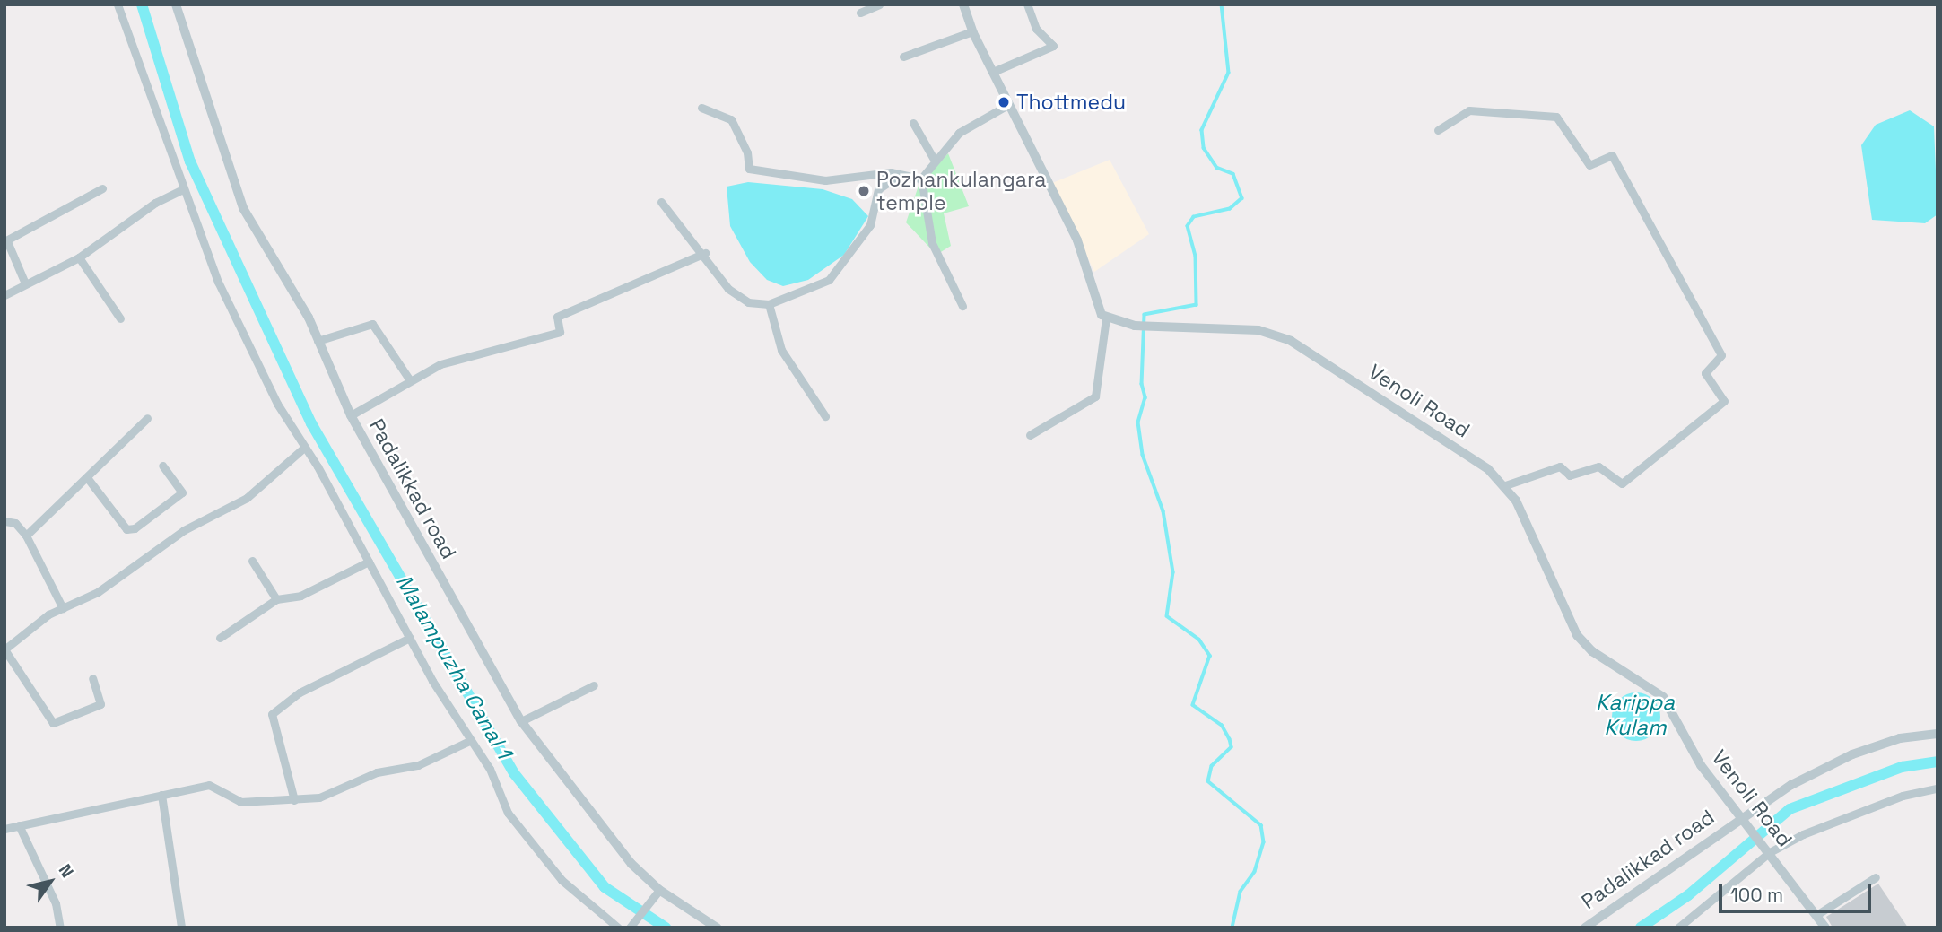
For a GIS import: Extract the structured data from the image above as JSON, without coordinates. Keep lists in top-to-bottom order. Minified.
{"streets":{"street":["Venoli Road","Padalikkad road"]},"crossings":[["Venoli Road","Padalikkad road"]],"water":["Malampuzha Canal 1","Karippa Kulam"],"places":["Thottmedu","Pozhankulangara temple"],"scale_bar":"100 m","north":"top right"}
